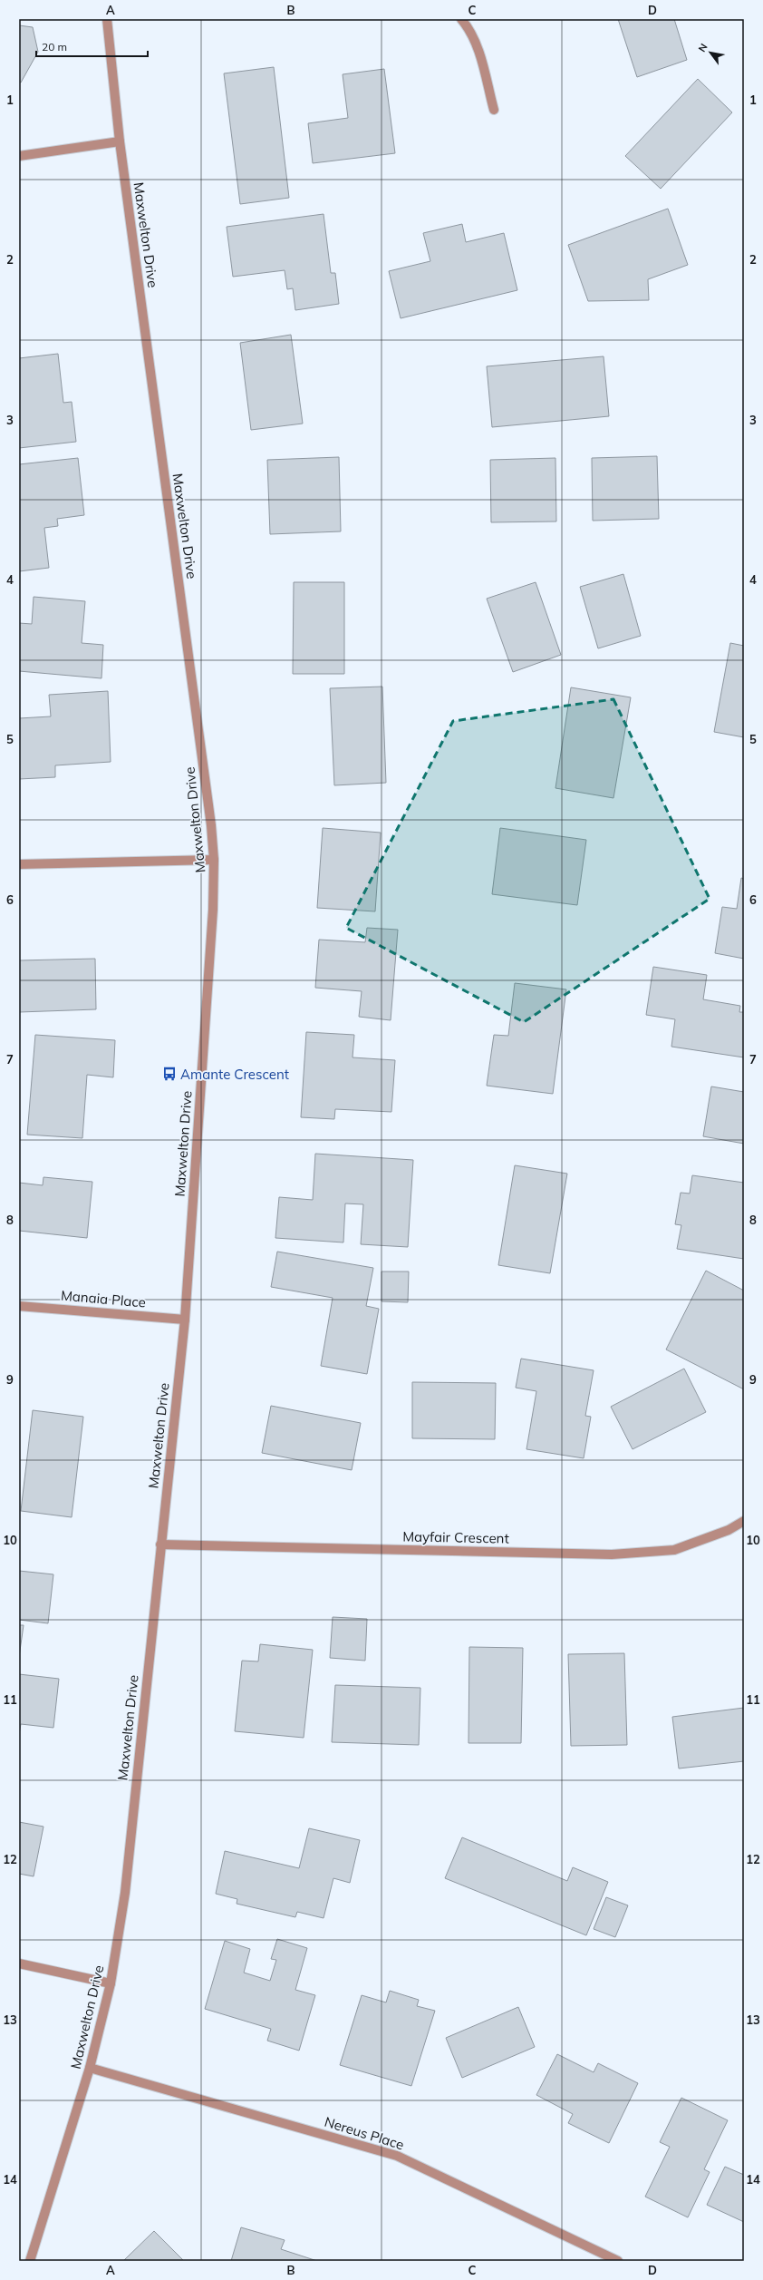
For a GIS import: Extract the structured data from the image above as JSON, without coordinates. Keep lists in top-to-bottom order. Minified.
{"streets":{"street":["Maxwelton Drive","Manaia Place","Mayfair Crescent","Nereus Place"]},"crossings":[["Maxwelton Drive","Manaia Place"],["Maxwelton Drive","Mayfair Crescent"],["Maxwelton Drive","Nereus Place"]],"places":{"bus stop":["Amante Crescent"]},"scale_bar":"20 m","north":"top left","grid":{"columns":["A","B","C","D"],"rows":["1","2","3","4","5","6","7","8","9","10","11","12","13","14"]}}
